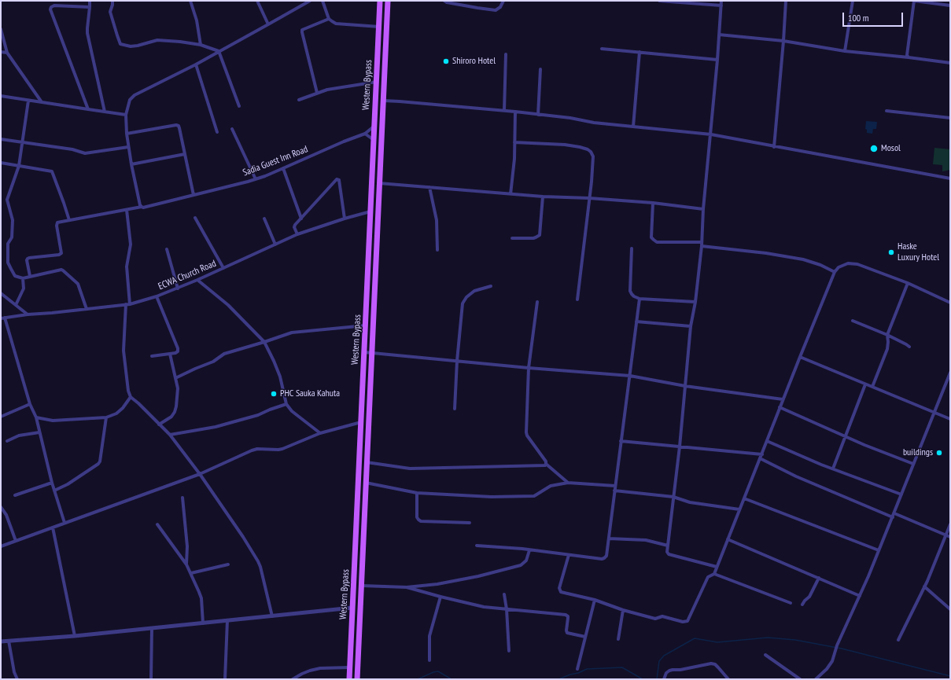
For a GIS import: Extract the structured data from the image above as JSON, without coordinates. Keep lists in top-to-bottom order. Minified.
{"streets":{"main road":["Western Bypass"],"street":["Sadia Guest Inn Road","ECWA Church Road"]},"crossings":[["Western Bypass","Sadia Guest Inn Road"],["Western Bypass","ECWA Church Road"]],"places":["Shiroro Hotel","Mosol","Haske Luxury Hotel","PHC Sauka Kahuta","buildings"],"scale_bar":"100 m"}
